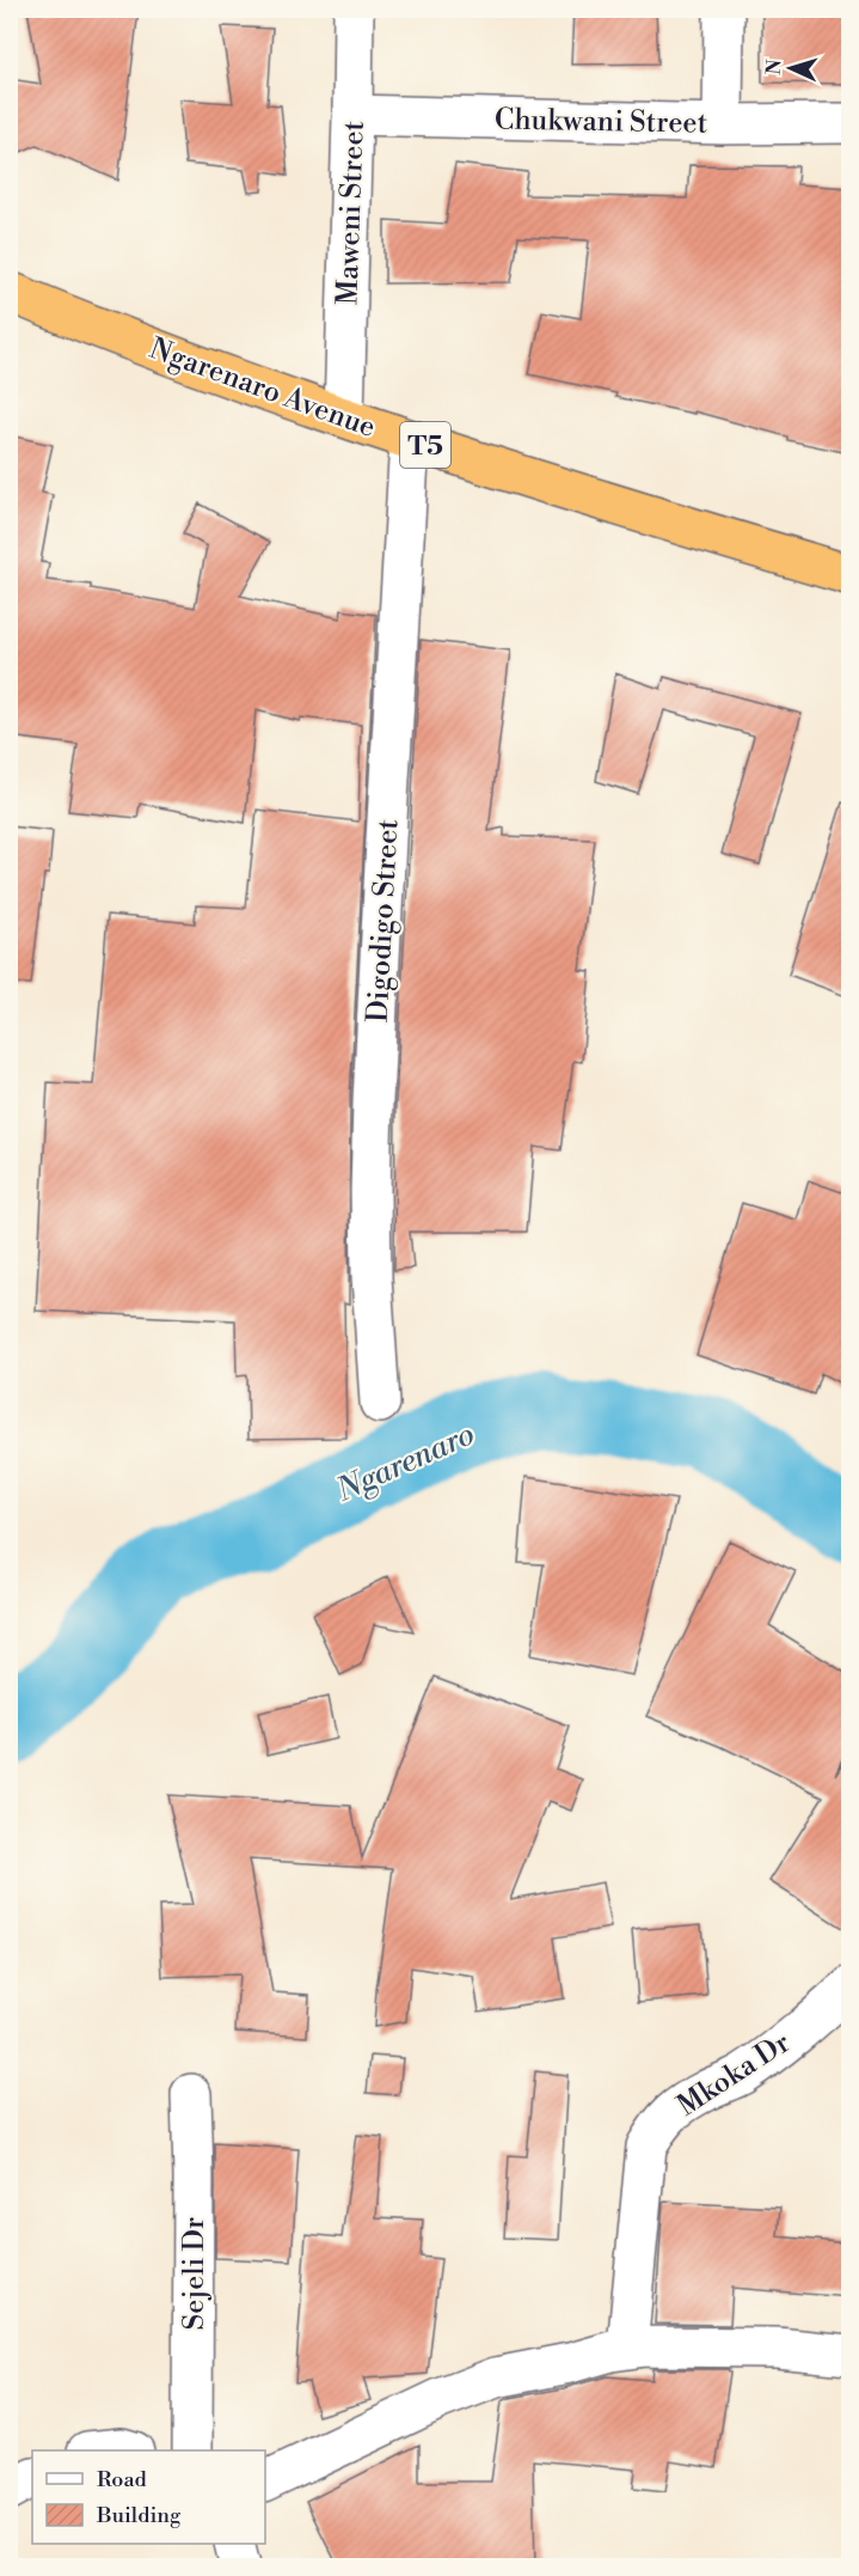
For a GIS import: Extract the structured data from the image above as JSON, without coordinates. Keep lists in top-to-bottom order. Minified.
{"streets":{"highway":["Ngarenaro Avenue","T5"],"street":["Chukwani Street","Maweni Street","Digodigo Street","Mkoka Dr","Sejeli Dr"]},"crossings":[["Chukwani Street","Maweni Street"],["Maweni Street","Ngarenaro Avenue"],["Ngarenaro Avenue","Digodigo Street"]],"water":["Ngarenaro"],"legend":["Road","Building"],"north":"left"}
